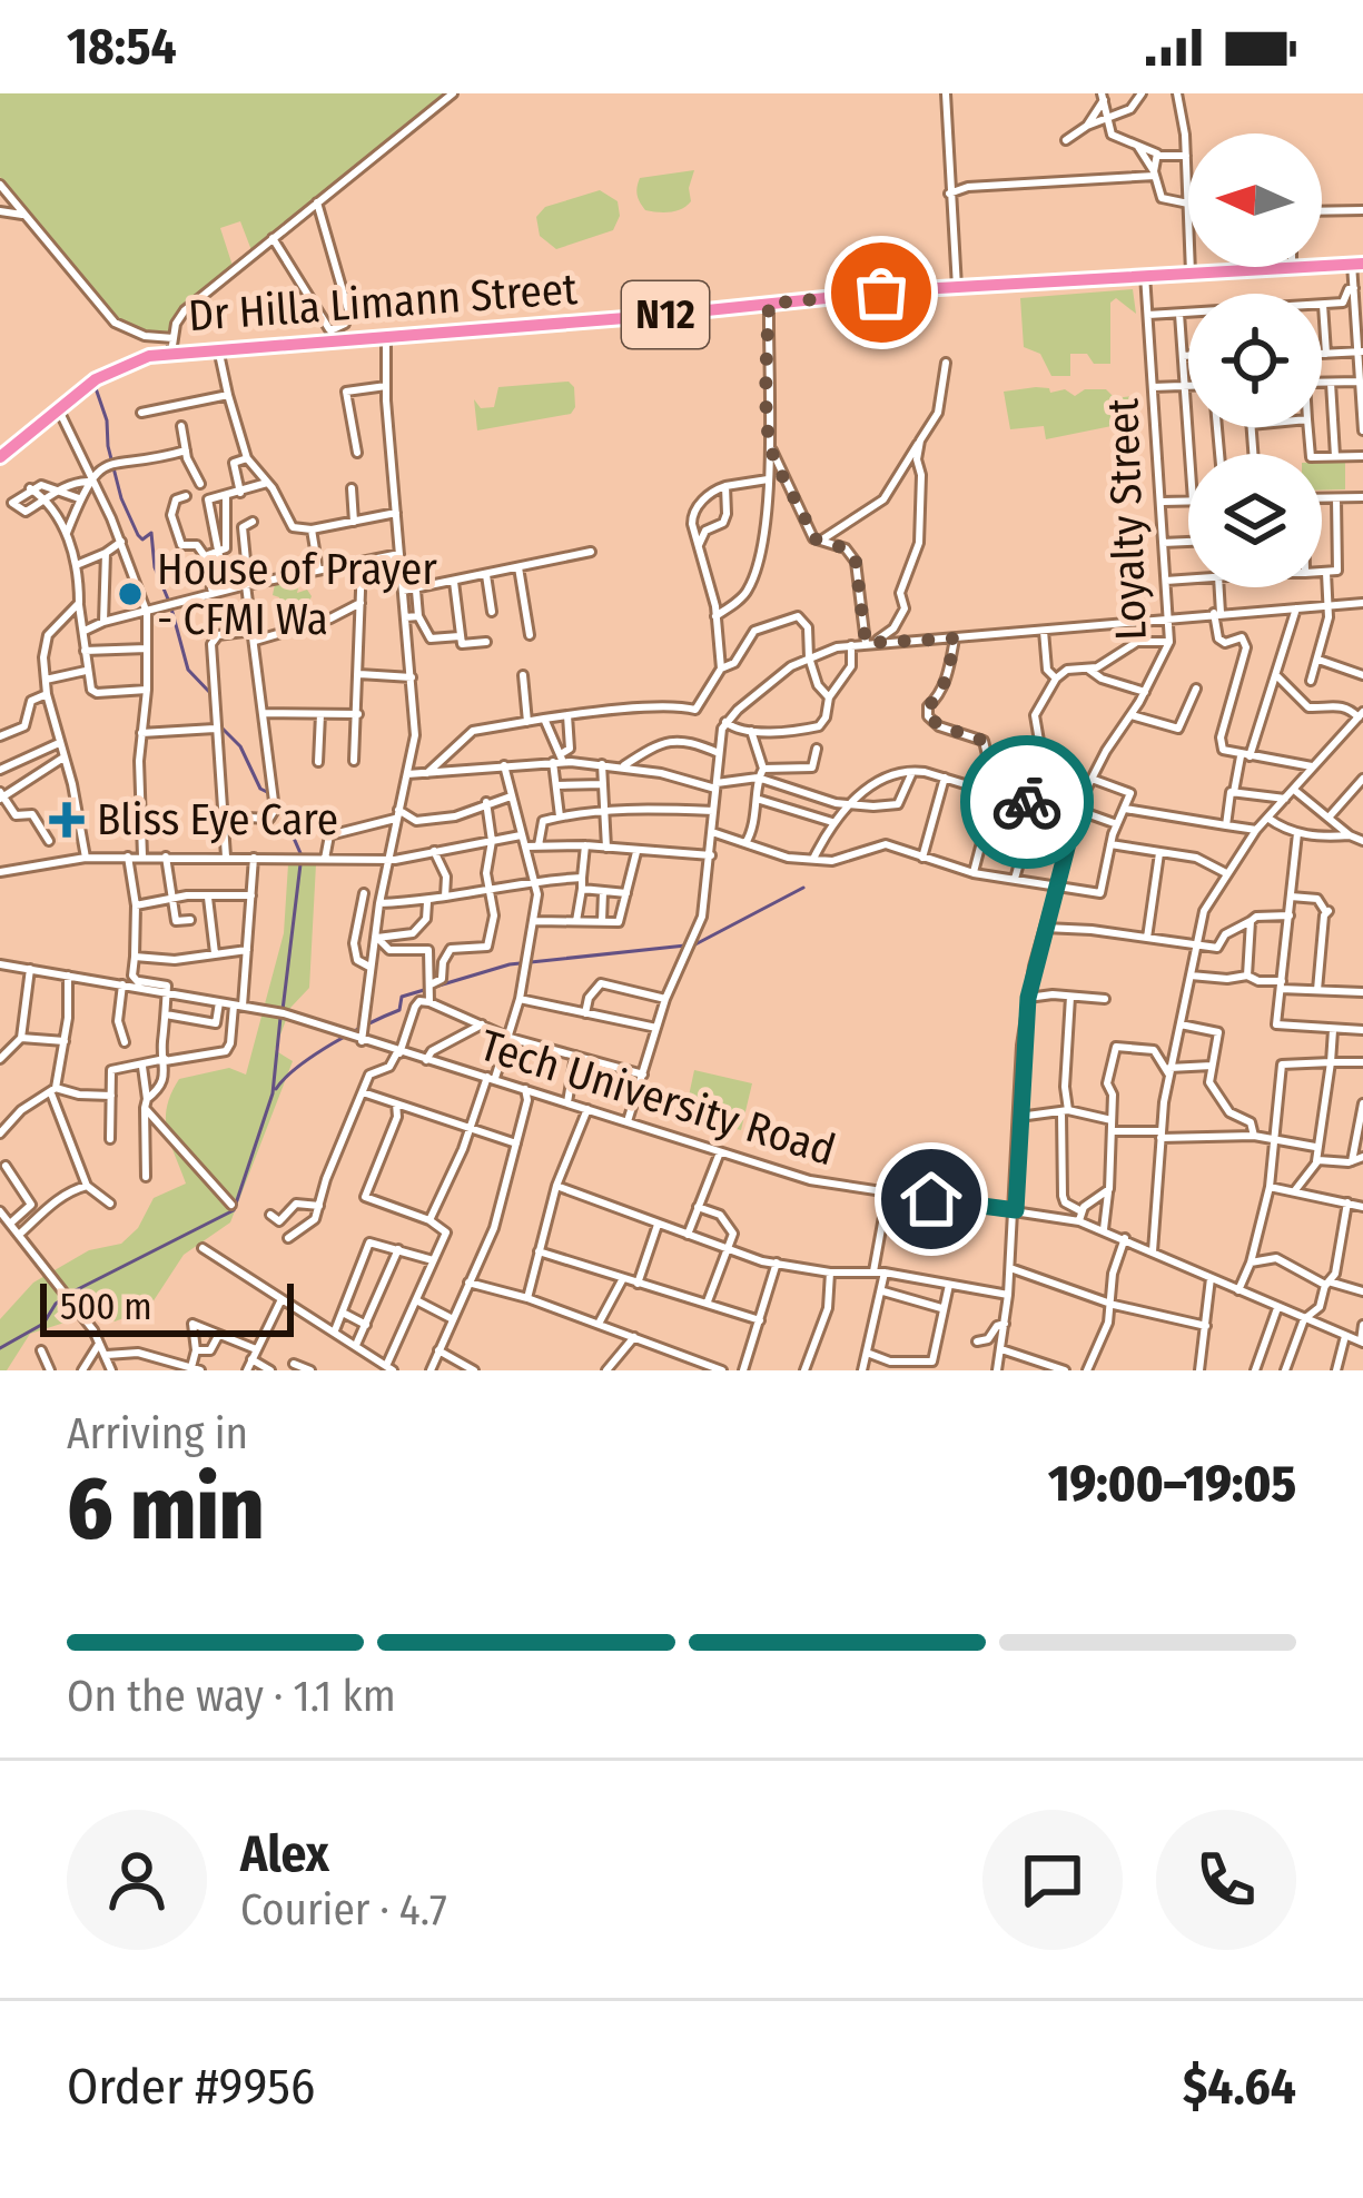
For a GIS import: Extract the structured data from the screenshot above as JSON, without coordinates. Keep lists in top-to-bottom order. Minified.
{"streets":{"highway":["Dr Hilla Limann Street","N12"],"street":["Loyalty Street","Tech University Road"]},"crossings":[["Dr Hilla Limann Street","Loyalty Street"],["Loyalty Street","Tech University Road"]],"places":{"other":["House of Prayer - CFMI Wa"],"health":["Bliss Eye Care"]},"scale_bar":"500 m","north":"left","page":{"status":"18:54","scale":"500 m","heading":["6 min","Arriving in","19:00–19:05"],"panel":["Alex","Courier · 4.7","Order #9956","$4.64"],"bar":"On the way · 1.1 km"}}
